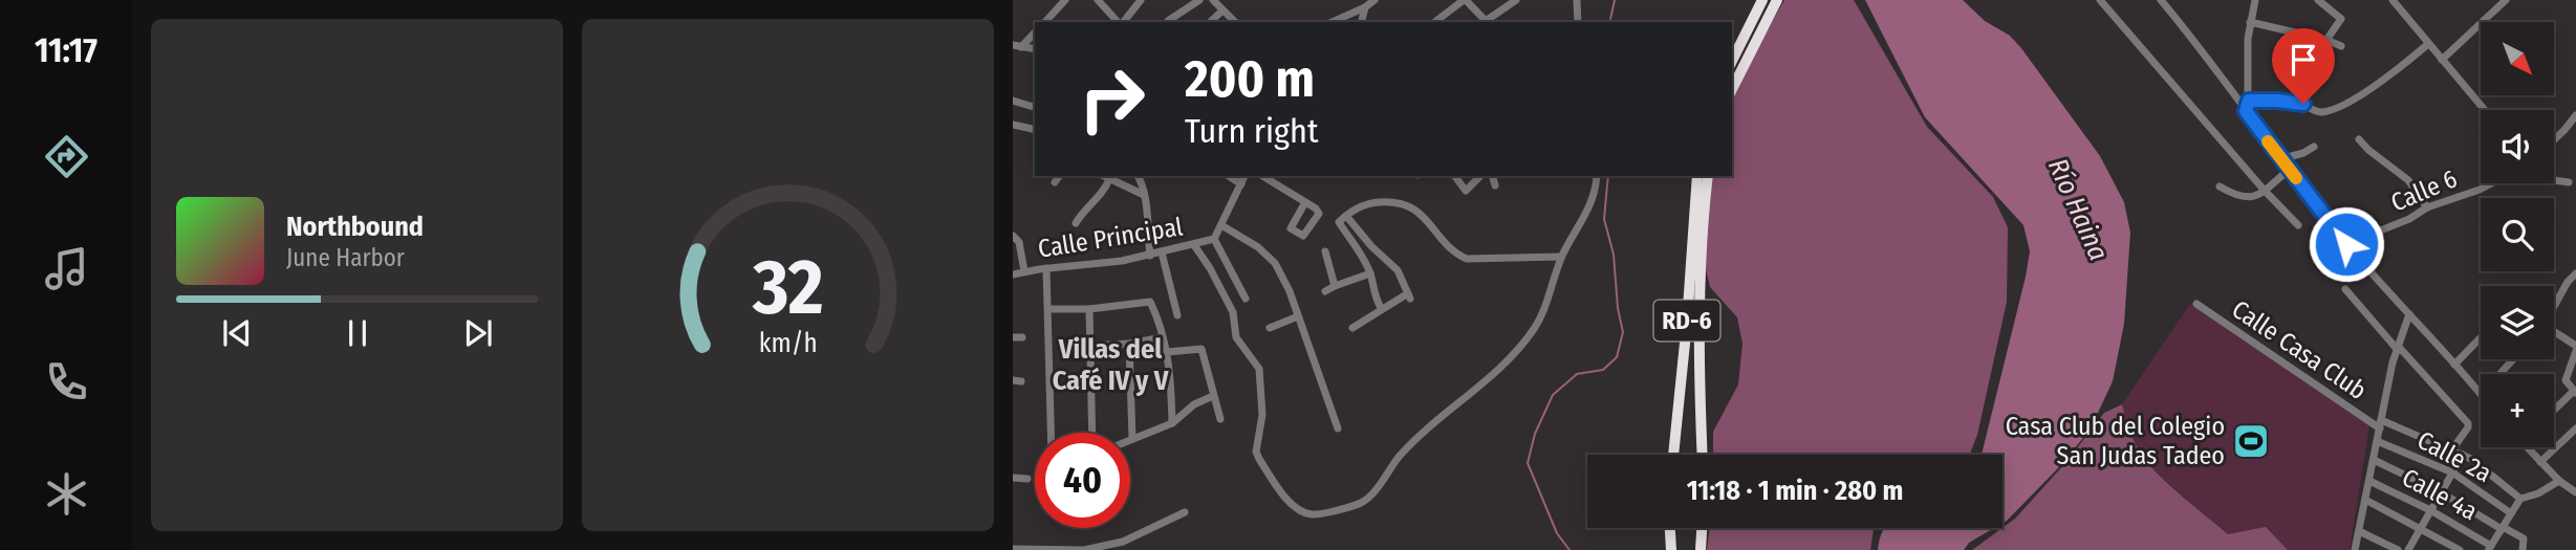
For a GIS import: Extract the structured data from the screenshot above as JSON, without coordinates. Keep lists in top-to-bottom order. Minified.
{"streets":{"highway":["RD-6"],"street":["Calle 6","Calle Principal","Calle Casa Club","Calle 2a","Calle 4a"]},"districts":["Villas del Café IV y V"],"water":["Río Haina"],"places":{"sports":["Casa Club del Colegio San Judas Tadeo"]},"north":"bottom right","page":{"tabs":"11:17","map_buttons":"+","turn":["200 m","Turn right"],"song":["Northbound","June Harbor"],"limit":"40","trip":"11:18 · 1 min · 280 m","gauge":["32","km/h"]}}
